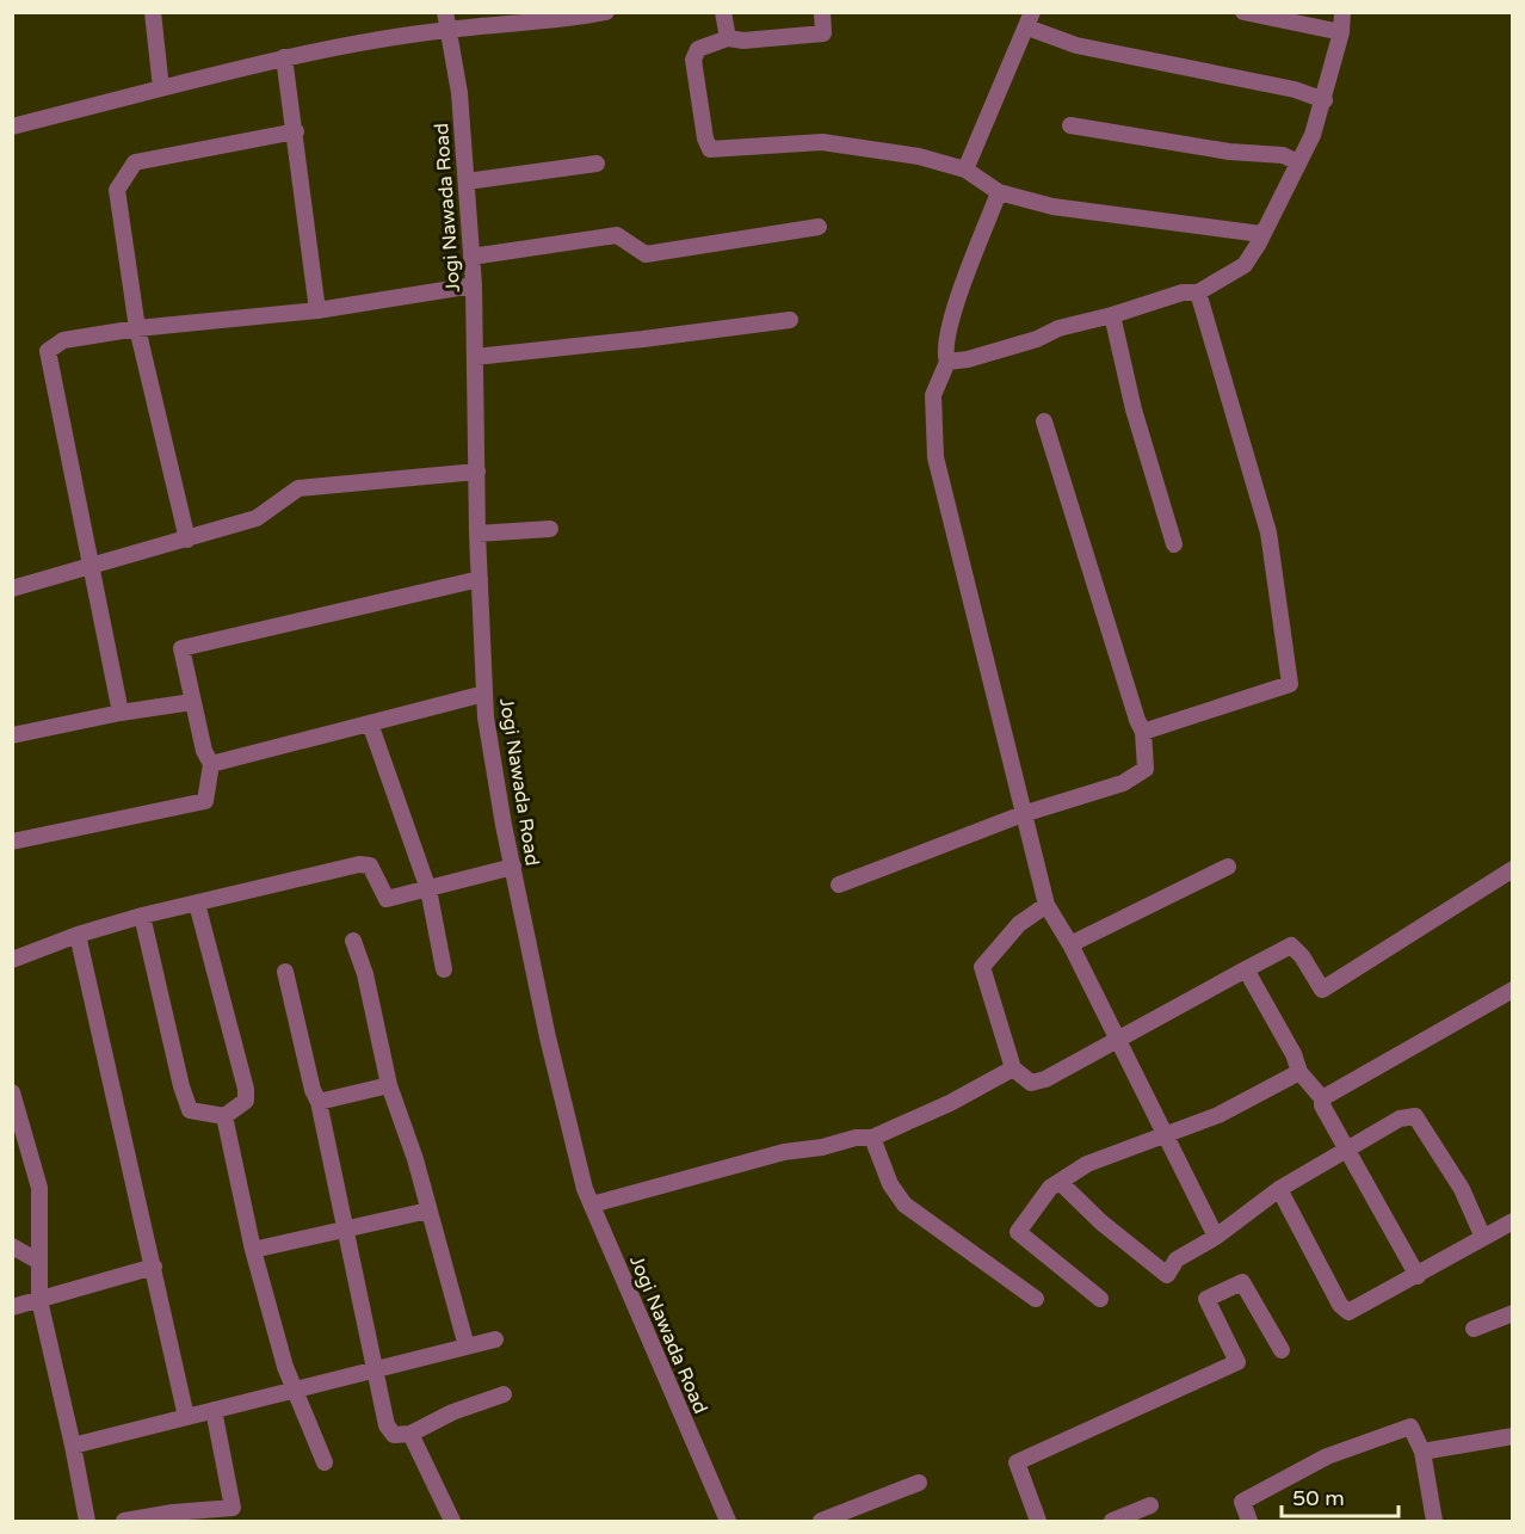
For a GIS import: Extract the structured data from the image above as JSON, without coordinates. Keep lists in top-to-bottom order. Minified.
{"streets":{"street":["Jogi Nawada Road"]},"scale_bar":"50 m"}
